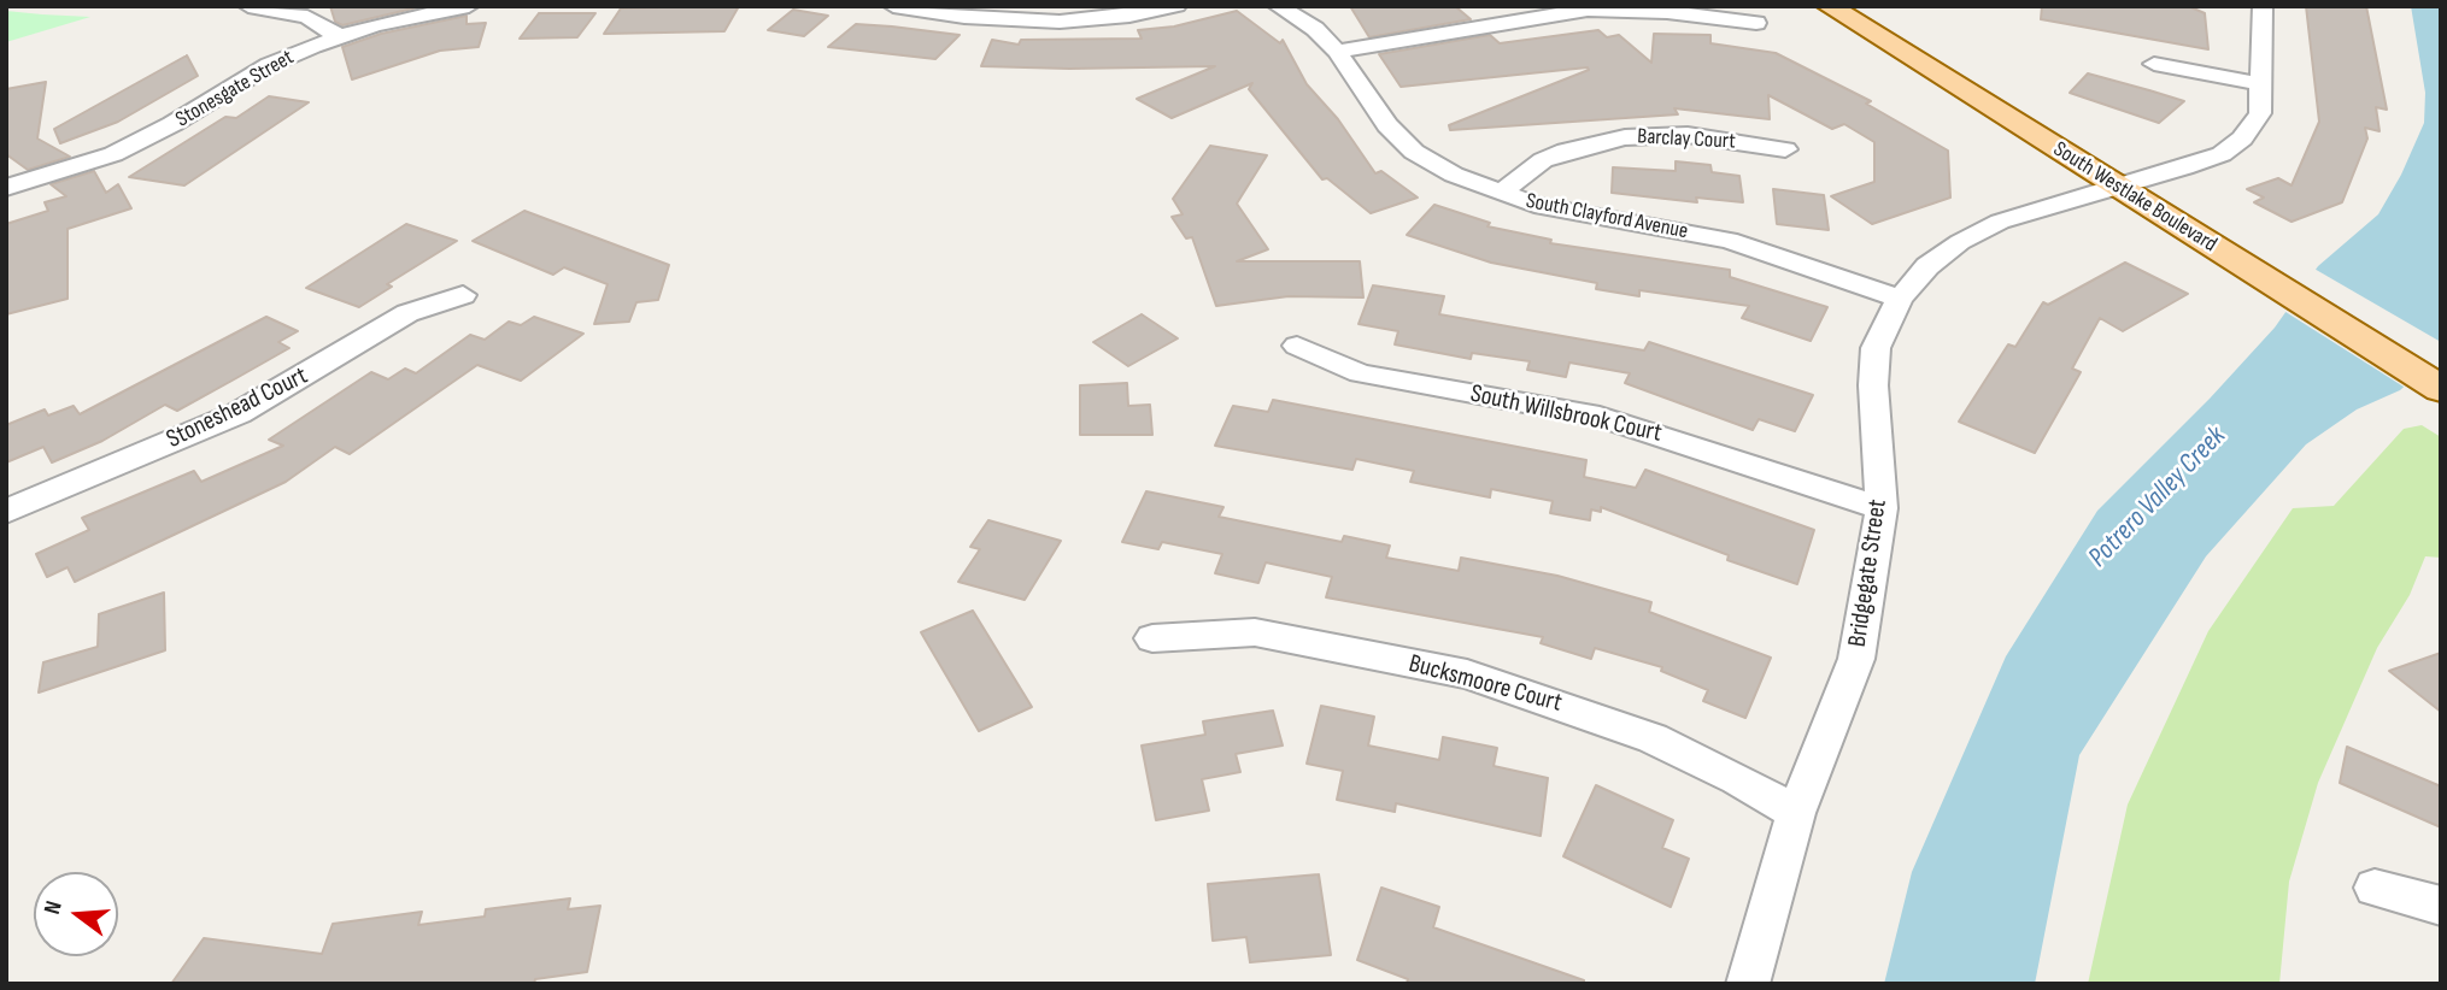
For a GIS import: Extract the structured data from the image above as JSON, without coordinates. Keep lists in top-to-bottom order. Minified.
{"streets":{"main road":["South Westlake Boulevard"],"street":["Stonesgate Street","Barclay Court","South Clayford Avenue","Stoneshead Court","South Willsbrook Court","Bridgegate Street","Bucksmoore Court"]},"crossings":[["Barclay Court","South Clayford Avenue"],["South Westlake Boulevard","Bridgegate Street"],["South Clayford Avenue","Bridgegate Street"],["South Willsbrook Court","Bridgegate Street"],["Bridgegate Street","Bucksmoore Court"]],"water":["Potrero Valley Creek"],"north":"left"}
